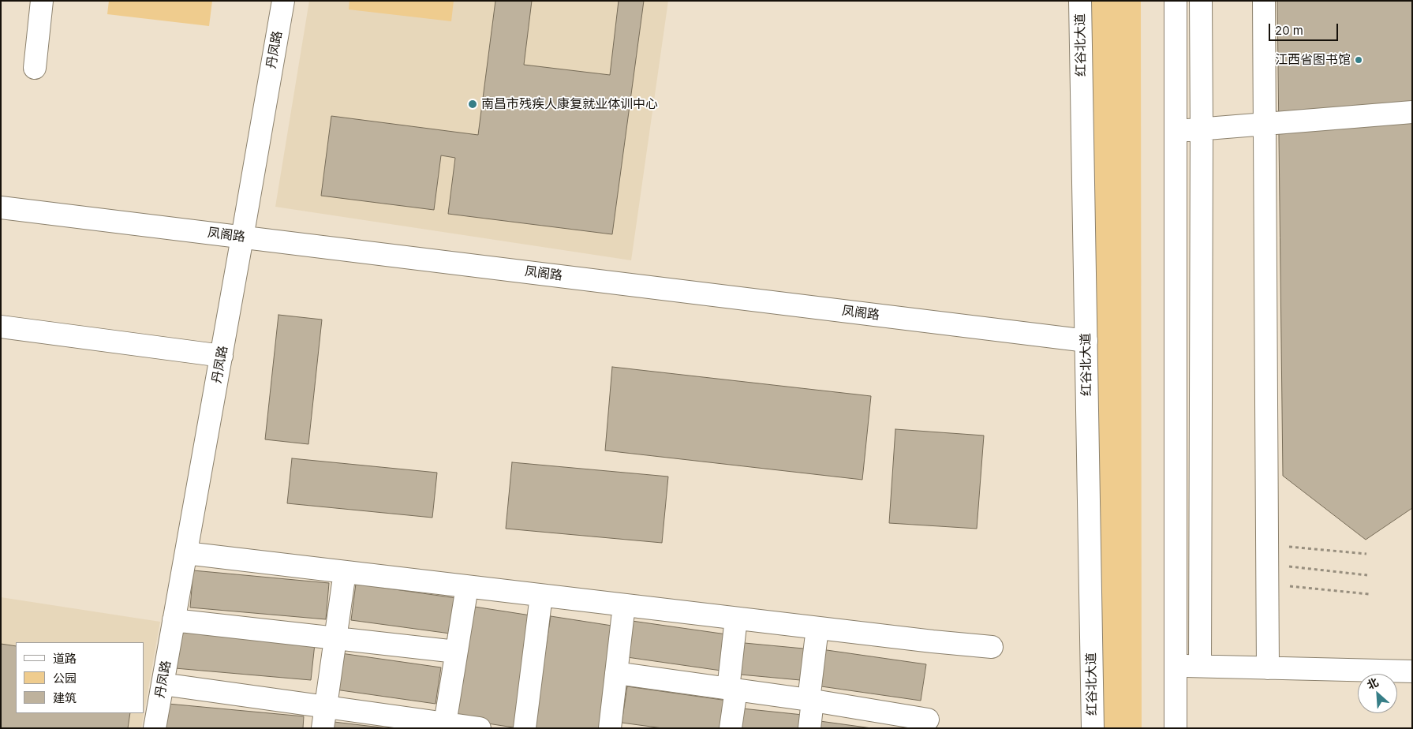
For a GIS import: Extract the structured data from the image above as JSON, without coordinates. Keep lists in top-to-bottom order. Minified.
{"streets":{"street":["红谷北大道","丹凤路","凤阁路"]},"crossings":[["红谷北大道","凤阁路"],["丹凤路","凤阁路"]],"places":["江西省图书馆","南昌市残疾人康复就业体训中心"],"legend":["道路","公园","建筑"],"scale_bar":"20 m","north":"top left"}
